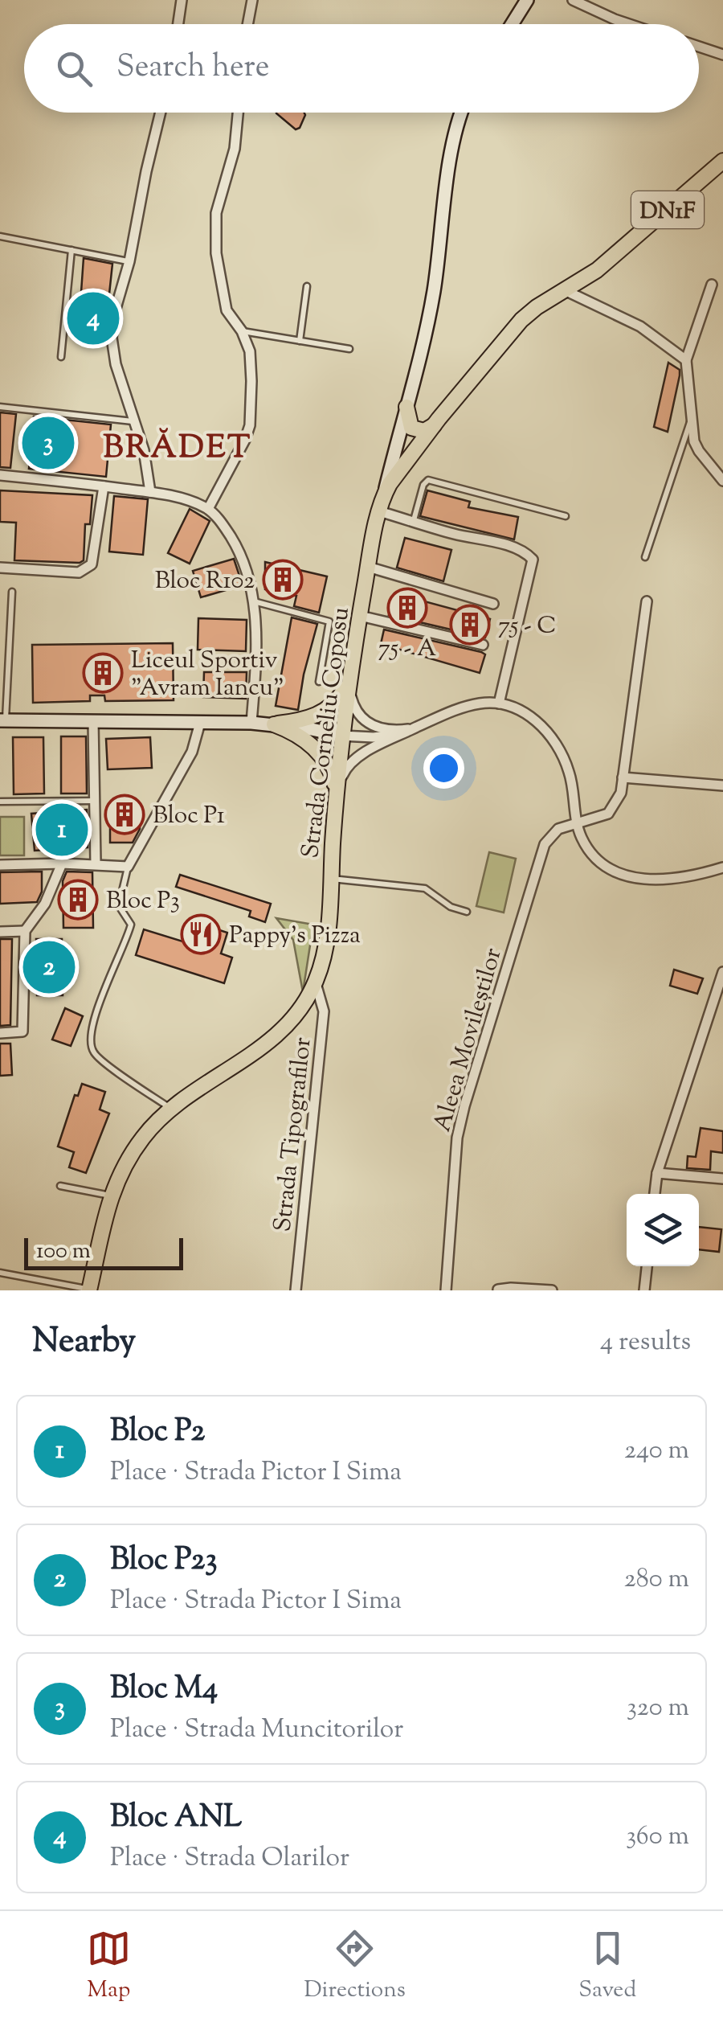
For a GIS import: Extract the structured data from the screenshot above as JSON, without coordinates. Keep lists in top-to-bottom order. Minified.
{"streets":{"main road":["DN1F","Strada Corneliu Coposu"],"street":["Aleea Movileștilor","Strada Tipografilor"]},"crossings":[["Strada Corneliu Coposu","Strada Tipografilor"]],"districts":["BRĂDET"],"places":{"building":["Bloc R102","75 - A","75 - C","Liceul Sportiv \"Avram Iancu\"","Bloc P1","Bloc P3"],"restaurant":["Pappy's Pizza"]},"scale_bar":"100 m","page":{"search":"Search here","pins":["4","3","1","2"],"scale":"100 m","heading":["Nearby","4 results"],"list":[{"mark":"1","name":"Bloc P2","note":"Place · Strada Pictor I Sima","value":"240 m"},{"mark":"2","name":"Bloc P23","note":"Place · Strada Pictor I Sima","value":"280 m"},{"mark":"3","name":"Bloc M4","note":"Place · Strada Muncitorilor","value":"320 m"},{"mark":"4","name":"Bloc ANL","note":"Place · Strada Olarilor","value":"360 m"}],"nav":["Map","Directions","Saved"]}}
